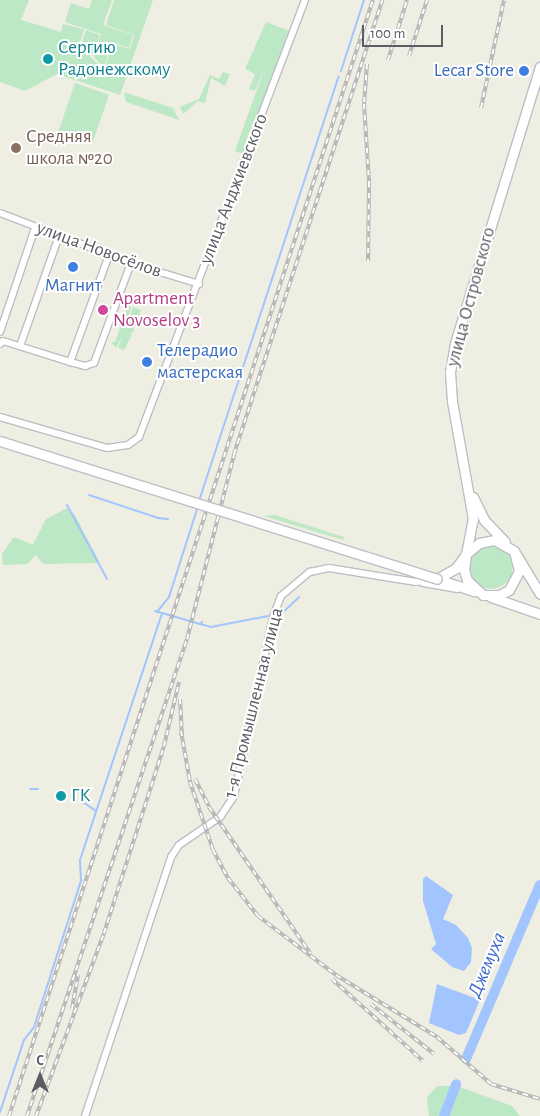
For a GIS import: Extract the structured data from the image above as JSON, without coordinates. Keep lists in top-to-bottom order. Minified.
{"streets":{"street":["улица Анджиевского","улица Новосёлов","улица Островского","1-я Промышленная улица"]},"crossings":[["улица Анджиевского","улица Новосёлов"]],"water":["Джемуха"],"places":["Сергию Радонежскому","Lecar Store","Средняя школа №20","Магнит","Apartment Novoselov 3","Телерадио мастерская","ГК"],"scale_bar":"100 m","north":"top"}
